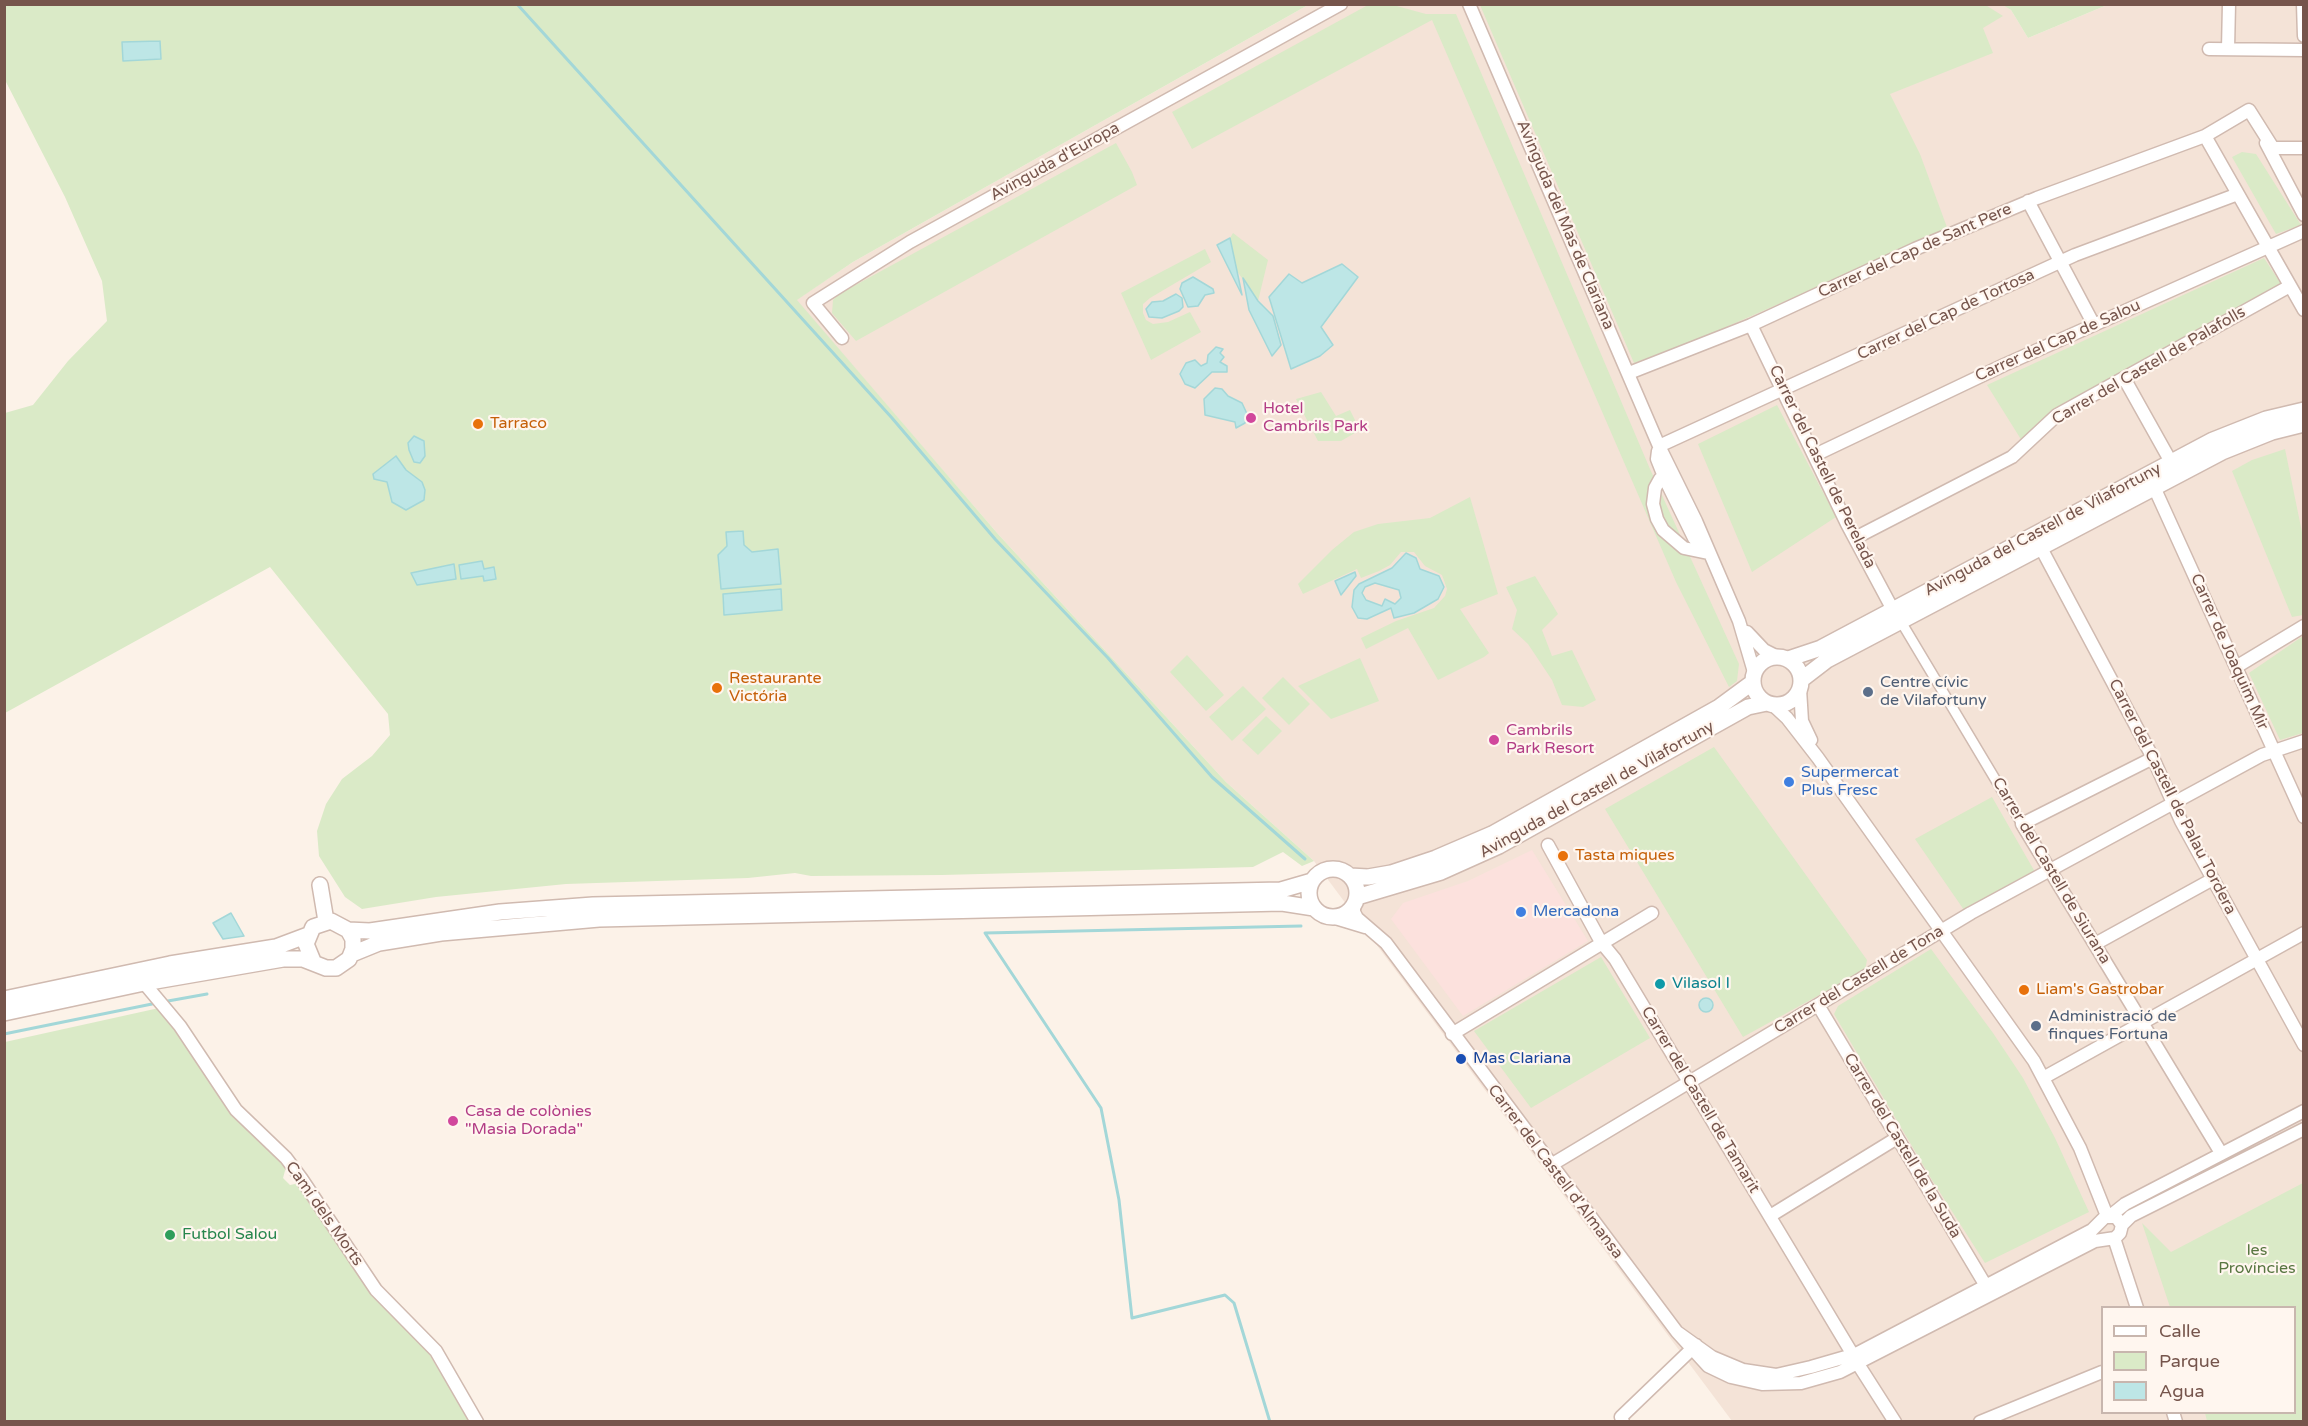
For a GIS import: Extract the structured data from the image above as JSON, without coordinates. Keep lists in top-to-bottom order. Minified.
{"streets":{"street":["Avinguda d'Europa","Avinguda del Mas de Clariana","Carrer del Cap de Sant Pere","Carrer del Cap de Tortosa","Carrer del Cap de Salou","Carrer del Castell de Palafolls","Carrer del Castell de Perelada","Avinguda del Castell de Vilafortuny","Carrer de Joaquim Mir","Carrer del Castell de Palau Tordera","Carrer del Castell de Siurana","Carrer del Castell de Tona","Carrer del Castell de Tamarit","Carrer del Castell de la Suda","Carrer del Castell d'Almansa","Camí dels Morts"]},"crossings":[["Avinguda del Mas de Clariana","Carrer del Cap de Sant Pere"],["Avinguda del Mas de Clariana","Carrer del Cap de Tortosa"],["Avinguda del Mas de Clariana","Avinguda del Castell de Vilafortuny"],["Carrer del Cap de Sant Pere","Carrer del Castell de Perelada"],["Carrer del Cap de Tortosa","Carrer del Castell de Perelada"],["Carrer del Cap de Salou","Carrer del Castell de Perelada"],["Carrer del Castell de Palafolls","Carrer del Castell de Perelada"],["Carrer del Castell de Perelada","Avinguda del Castell de Vilafortuny"],["Carrer del Castell de Perelada","Carrer del Castell de Siurana"],["Avinguda del Castell de Vilafortuny","Carrer de Joaquim Mir"],["Avinguda del Castell de Vilafortuny","Carrer del Castell de Palau Tordera"],["Avinguda del Castell de Vilafortuny","Carrer del Castell de Siurana"],["Avinguda del Castell de Vilafortuny","Carrer del Castell d'Almansa"],["Carrer de Joaquim Mir","Carrer del Castell de Tona"],["Carrer del Castell de Palau Tordera","Carrer del Castell de Tona"],["Carrer del Castell de Siurana","Carrer del Castell de Tona"],["Carrer del Castell de Siurana","Carrer del Castell d'Almansa"],["Carrer del Castell de Tona","Carrer del Castell de Tamarit"],["Carrer del Castell de Tona","Carrer del Castell de la Suda"],["Carrer del Castell de Tona","Carrer del Castell d'Almansa"],["Carrer del Castell de Tamarit","Carrer del Castell d'Almansa"],["Carrer del Castell de la Suda","Carrer del Castell d'Almansa"]],"parks":["les Províncies"],"places":["Hotel Cambrils Park","Tarraco","Restaurante Victória","Centre cívic de Vilafortuny","Cambrils Park Resort","Supermercat Plus Fresc","Tasta miques","Mercadona","Vilasol I","Liam's Gastrobar","Administració de finques Fortuna","Mas Clariana","Casa de colònies \"Masia Dorada\"","Futbol Salou"],"legend":["Calle","Parque","Agua"]}
